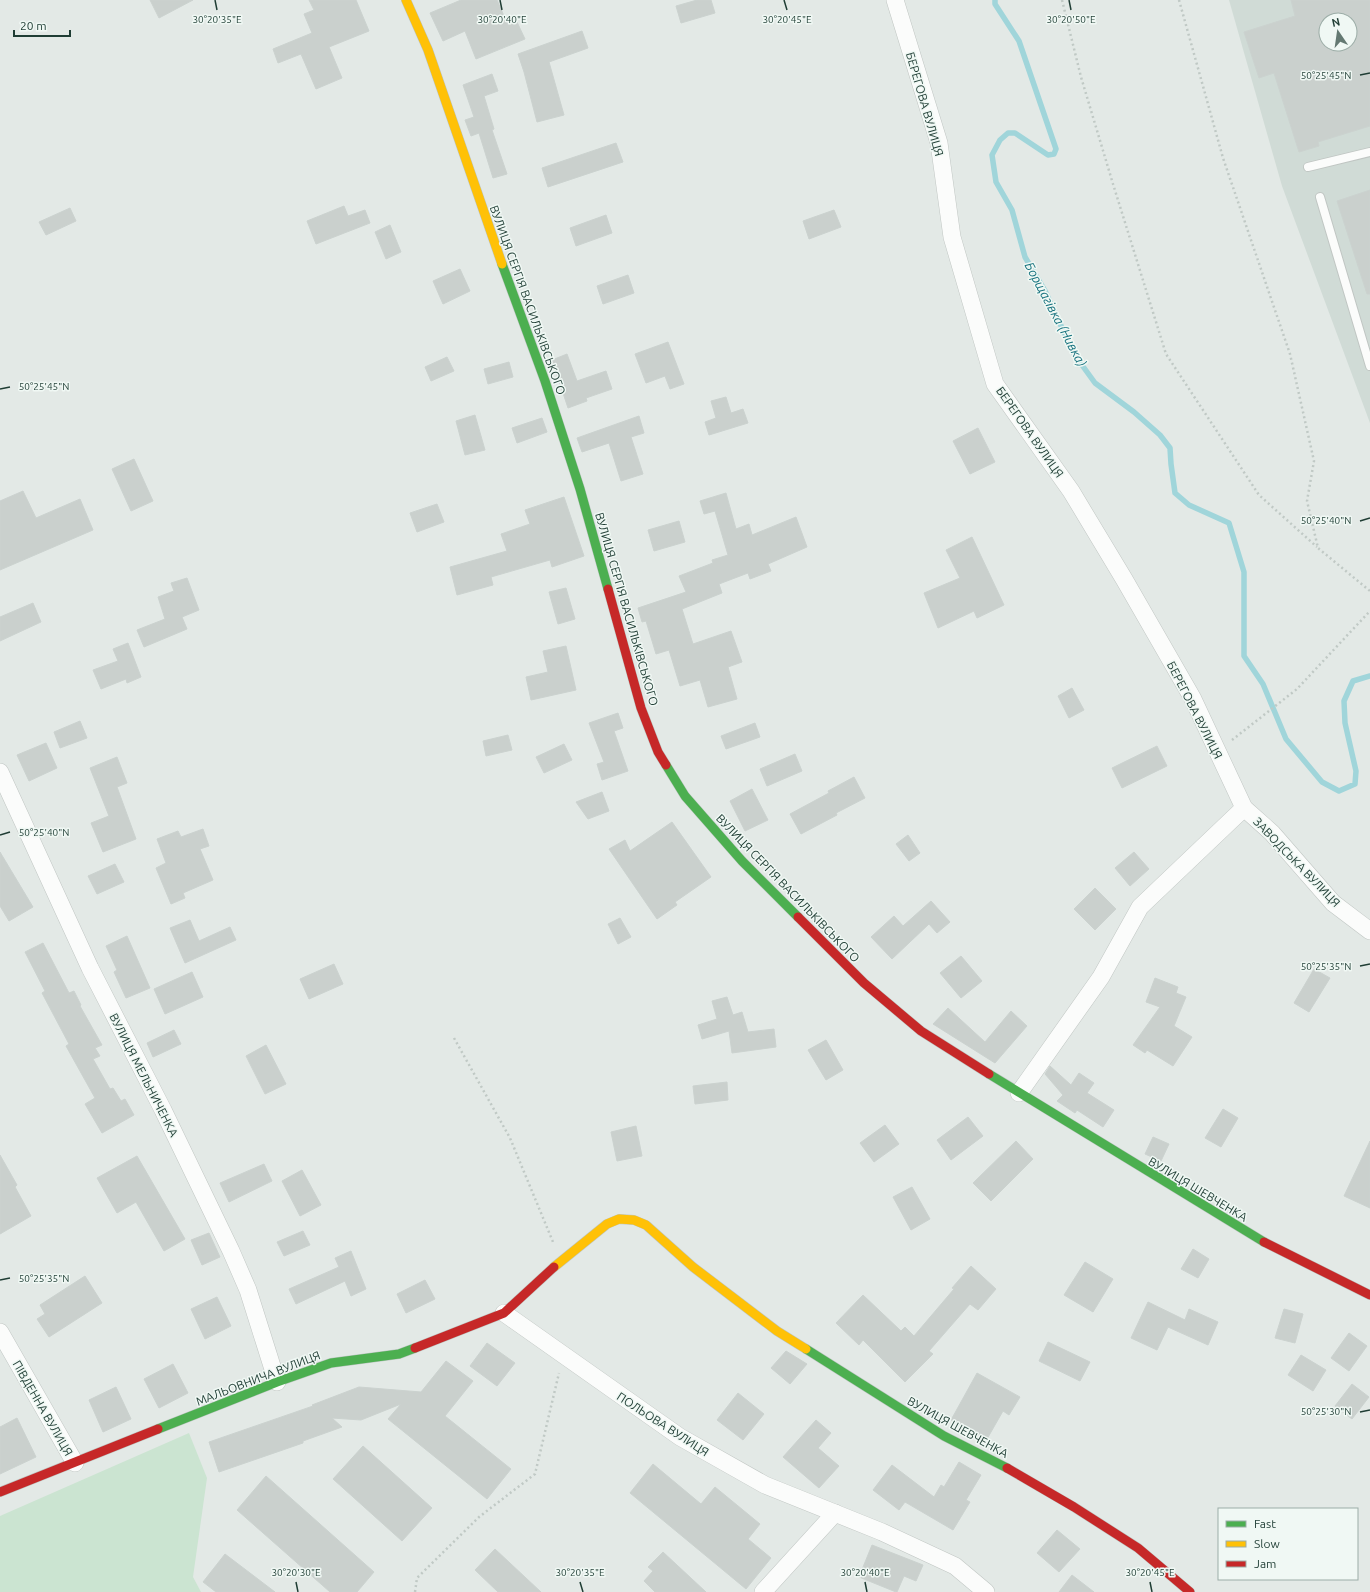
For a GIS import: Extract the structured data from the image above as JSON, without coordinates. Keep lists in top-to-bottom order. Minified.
{"streets":{"street":["БЕРЕГОВА ВУЛИЦЯ","ВУЛИЦЯ СЕРГІЯ ВАСИЛЬКІВСЬКОГО","ЗАВОДСЬКА ВУЛИЦЯ","ВУЛИЦЯ МЕЛЬНИЧЕНКА","ВУЛИЦЯ ШЕВЧЕНКА","МАЛЬОВНИЧА ВУЛИЦЯ","ПІВДЕННА ВУЛИЦЯ","ПОЛЬОВА ВУЛИЦЯ"]},"crossings":[["БЕРЕГОВА ВУЛИЦЯ","ЗАВОДСЬКА ВУЛИЦЯ"],["ВУЛИЦЯ СЕРГІЯ ВАСИЛЬКІВСЬКОГО","ВУЛИЦЯ ШЕВЧЕНКА"],["ВУЛИЦЯ МЕЛЬНИЧЕНКА","МАЛЬОВНИЧА ВУЛИЦЯ"],["ВУЛИЦЯ ШЕВЧЕНКА","МАЛЬОВНИЧА ВУЛИЦЯ"],["МАЛЬОВНИЧА ВУЛИЦЯ","ПІВДЕННА ВУЛИЦЯ"],["МАЛЬОВНИЧА ВУЛИЦЯ","ПОЛЬОВА ВУЛИЦЯ"]],"water":["Борщагівка (Нивка)"],"legend":["Fast","Slow","Jam"],"scale_bar":"20 m","north":"top","coordinates":["30°20'35\"E","30°20'40\"E","30°20'45\"E","30°20'50\"E","50°25'45\"N","50°25'40\"N","50°25'35\"N","50°25'30\"N","30°20'30\"E"]}
